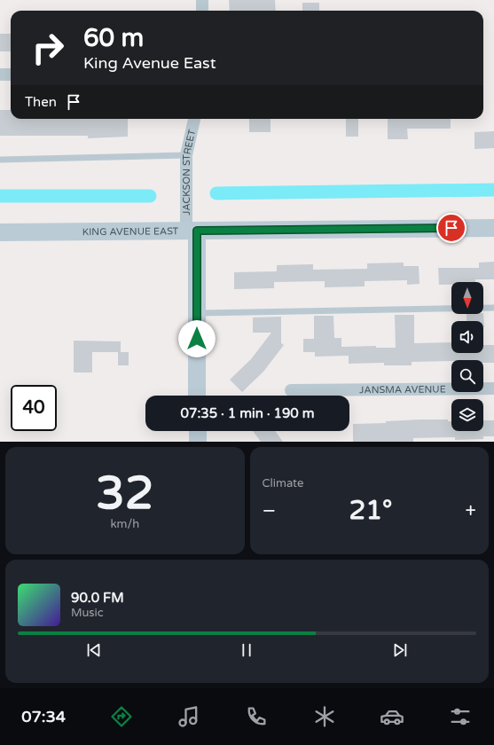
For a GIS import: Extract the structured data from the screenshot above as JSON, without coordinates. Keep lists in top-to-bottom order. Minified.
{"streets":{"main road":["JACKSON STREET","KING AVENUE EAST"],"street":["JANSMA AVENUE"]},"crossings":[["JACKSON STREET","KING AVENUE EAST"]],"north":"bottom","page":{"turn":["60 m","King Avenue East"],"then":"Then","limit":"40","trip":"07:35 · 1 min · 190 m","tile":[["32","km/h"],"Climate"],"heat":["−","21°","+"],"song":["90.0 FM","Music"],"tabs":"07:34"}}
